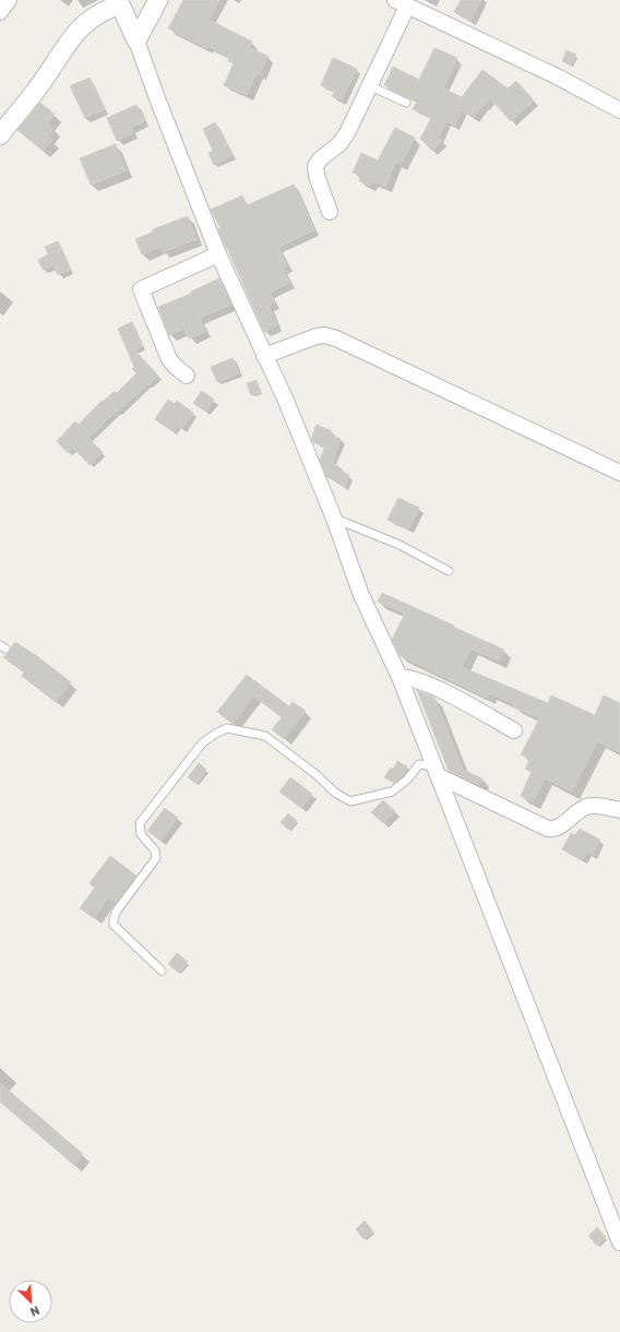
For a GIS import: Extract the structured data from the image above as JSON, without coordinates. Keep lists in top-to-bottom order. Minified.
{"north":"bottom right"}
